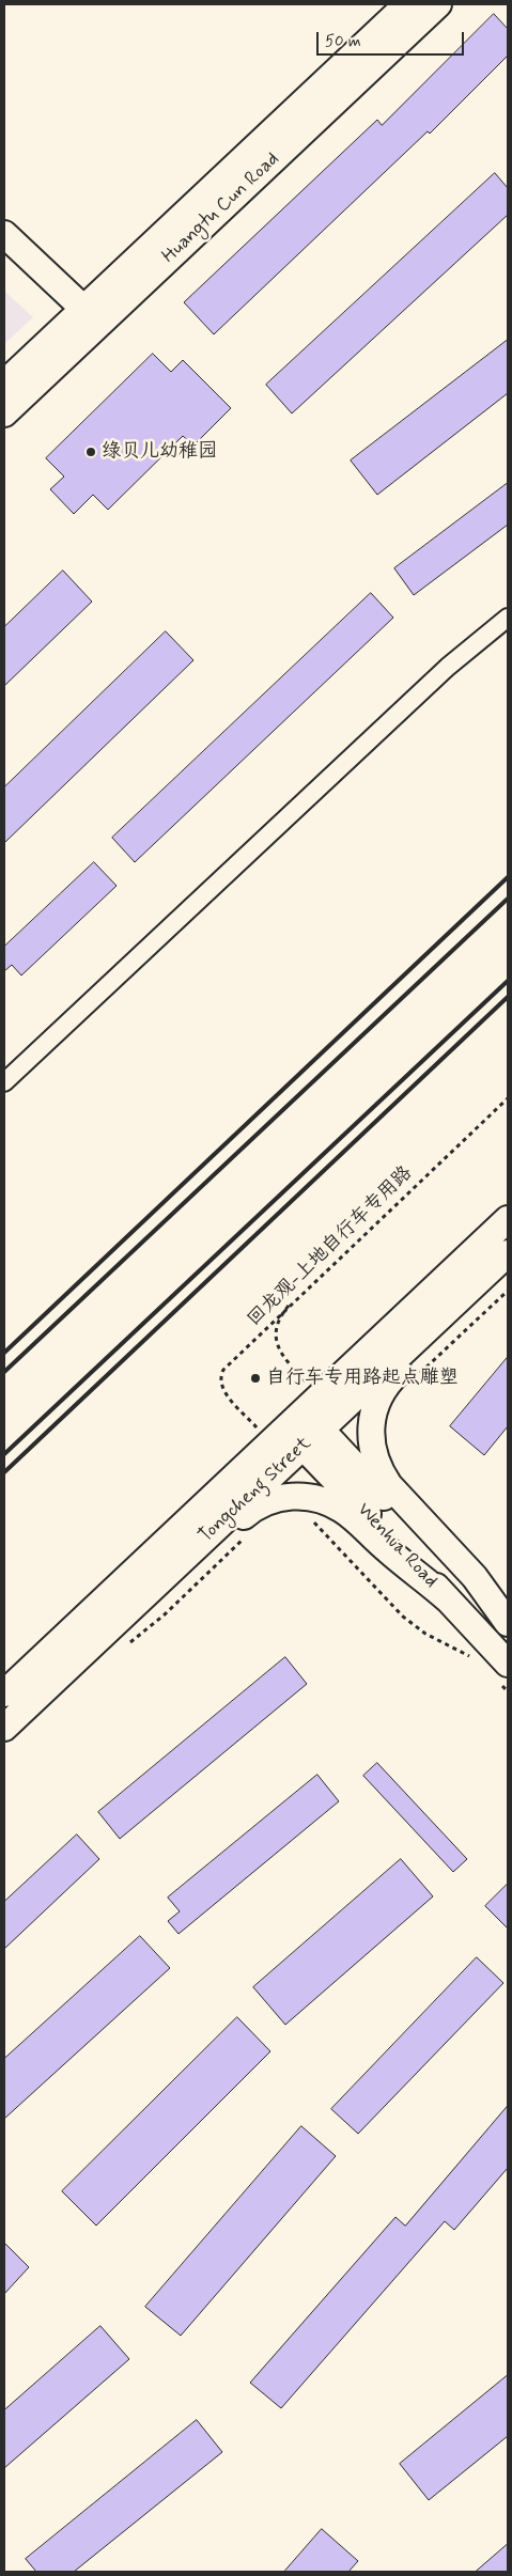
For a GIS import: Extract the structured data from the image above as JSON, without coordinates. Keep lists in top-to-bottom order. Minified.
{"streets":{"main road":["Huangtu Cun Road","Tongcheng Street","Wenhua Road"],"path":["回龙观-上地自行车专用路"]},"crossings":[["Tongcheng Street","Wenhua Road"]],"places":["绿贝儿幼稚园","自行车专用路起点雕塑"],"scale_bar":"50 m"}
